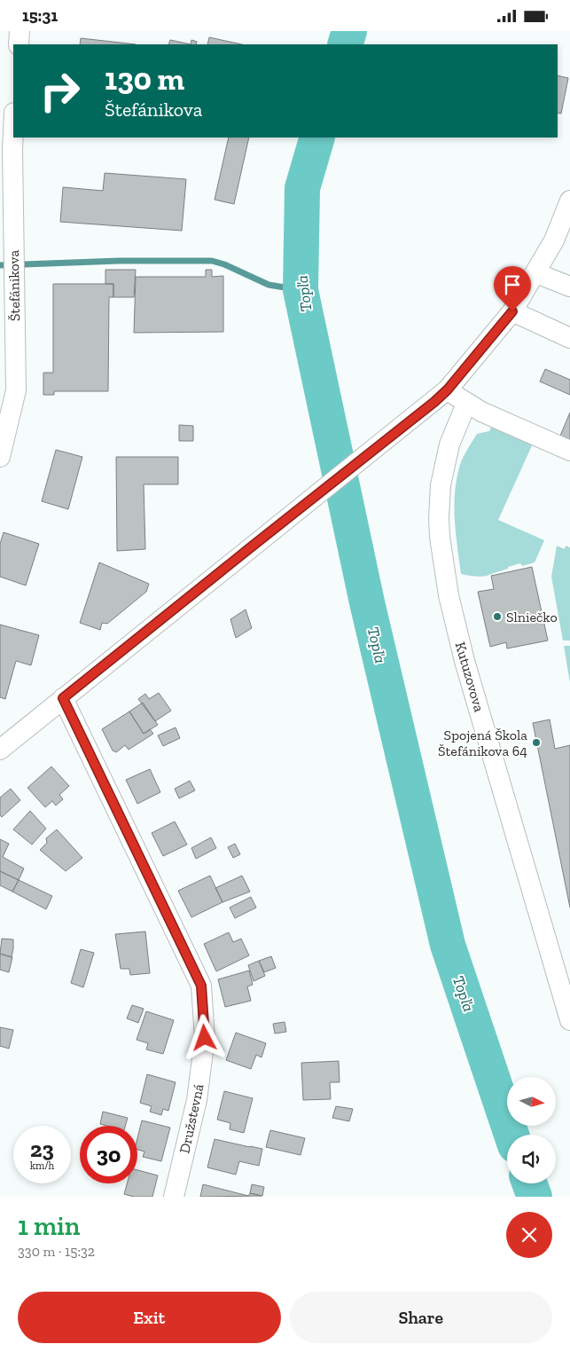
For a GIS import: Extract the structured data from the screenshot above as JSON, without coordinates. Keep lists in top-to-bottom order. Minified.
{"streets":{"street":["Štefánikova","Kutuzovova","Družstevná"]},"water":["Topľa"],"places":["Slniečko","Spojená Škola Štefánikova 64"],"north":"right","page":{"status":"15:31","turn":["130 m","Štefánikova"],"speed":"23 km/h","limit":"30","heading":["1 min","330 m · 15:32"],"buttons":["Exit","Share"]}}
